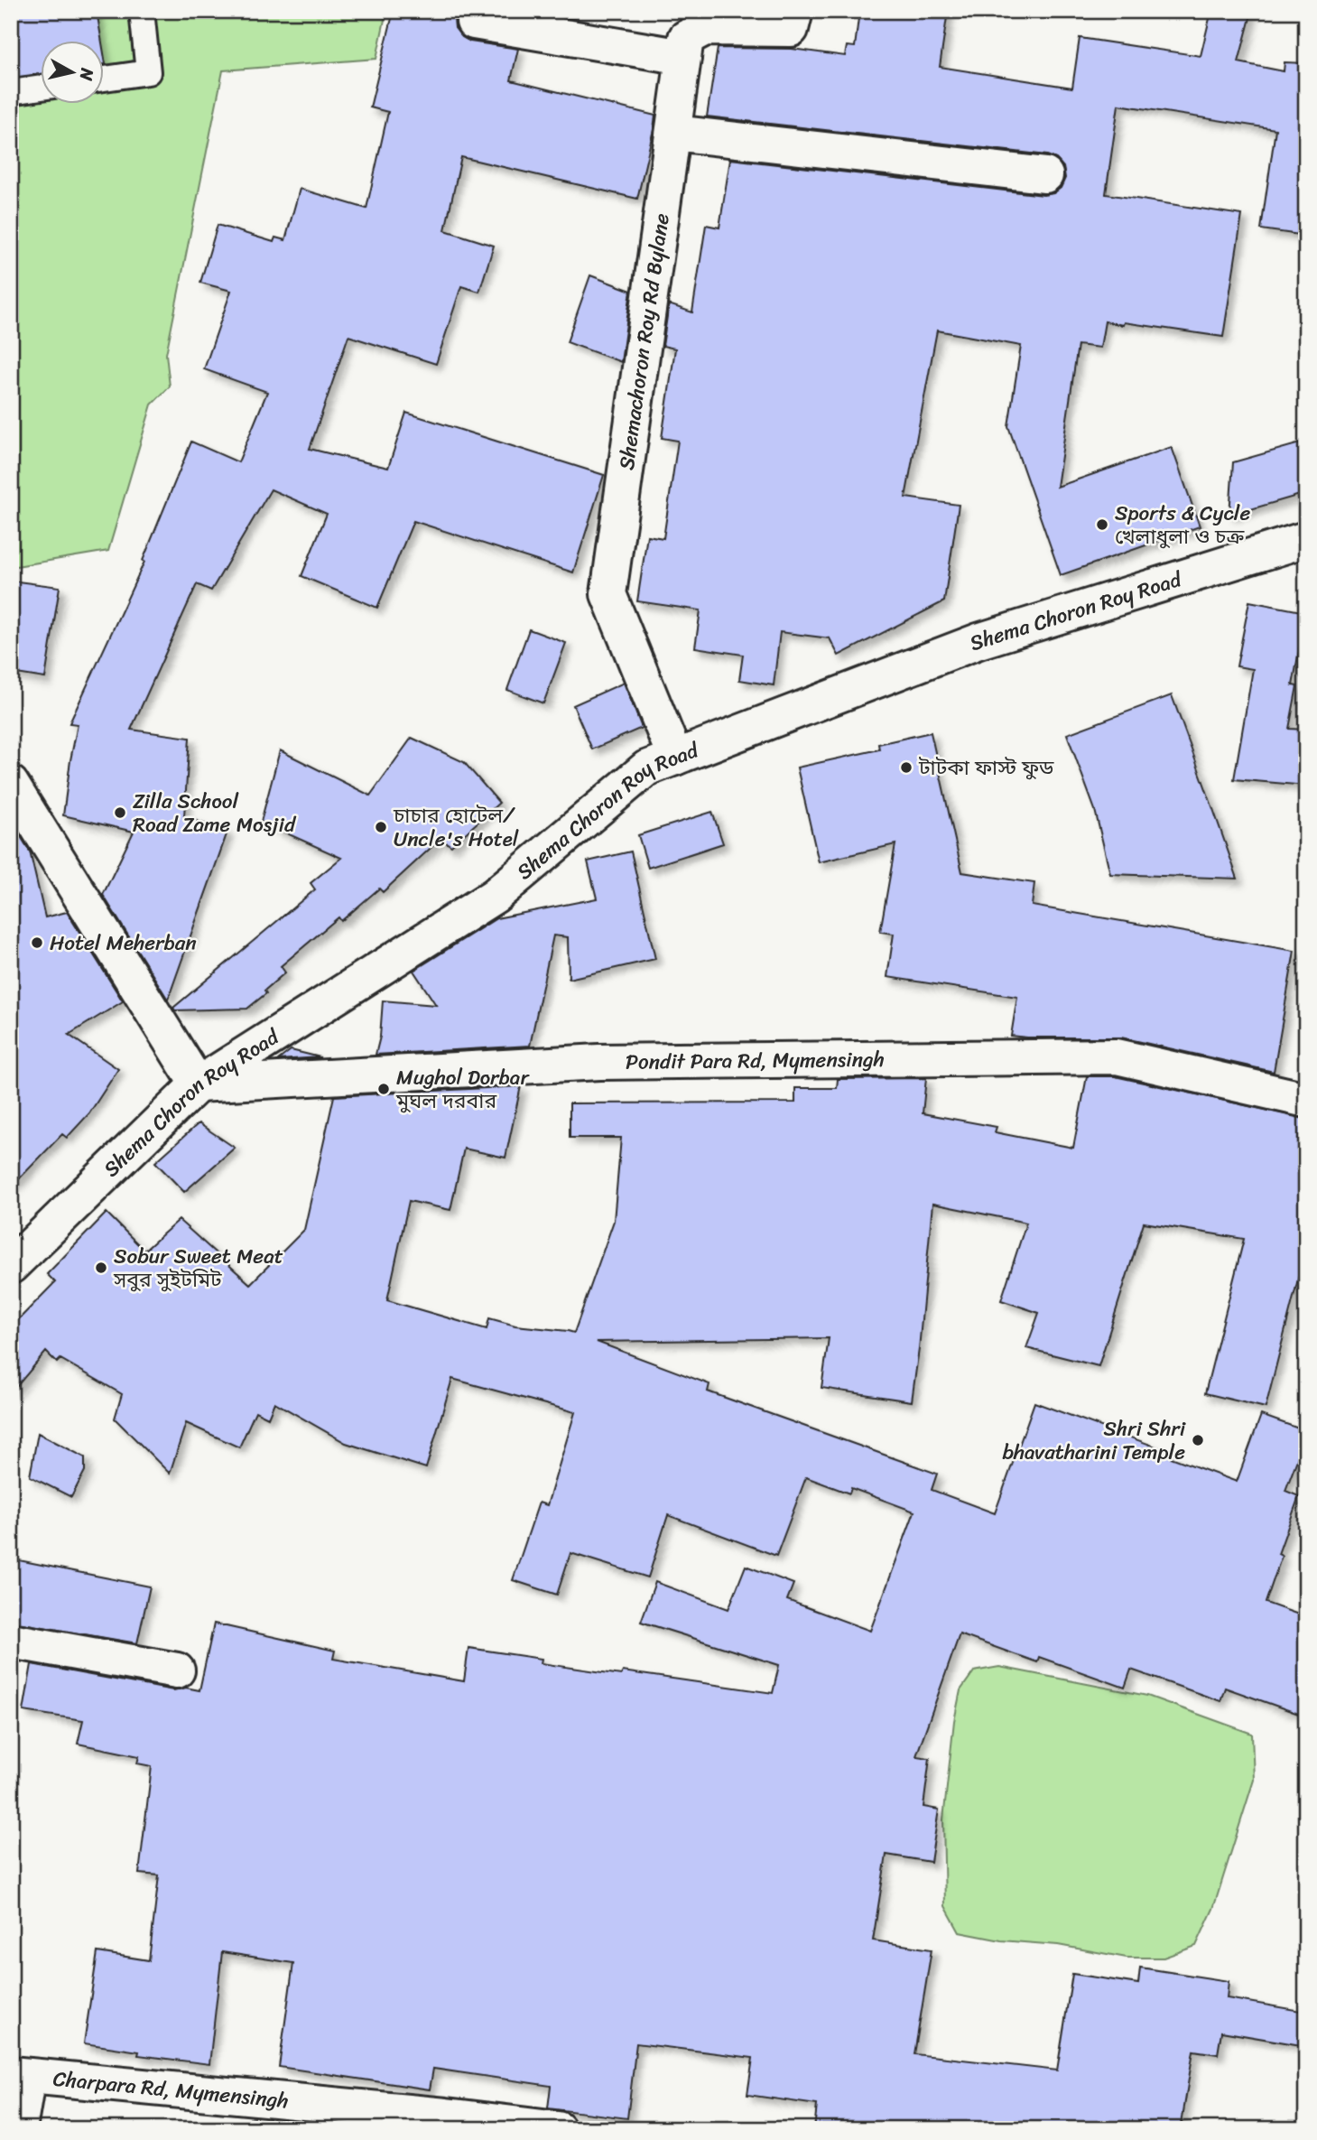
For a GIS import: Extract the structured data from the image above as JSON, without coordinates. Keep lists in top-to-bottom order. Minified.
{"streets":{"street":["Shemachoron Roy Rd Bylane","Shema Choron Roy Road","Pondit Para Rd, Mymensingh","Charpara Rd, Mymensingh"]},"crossings":[["Shemachoron Roy Rd Bylane","Shema Choron Roy Road"],["Shema Choron Roy Road","Pondit Para Rd, Mymensingh"]],"places":["Sports & Cycle খেলাধুলা ও চক্র","টাটকা ফাস্ট ফুড","Zilla School Road Zame Mosjid","চাচার হোটেল/ Uncle's Hotel","Hotel Meherban","Mughol Dorbar মুঘল দরবার","Sobur Sweet Meat সবুর সুইটমিট","Shri Shri bhavatharini Temple"],"north":"right"}
